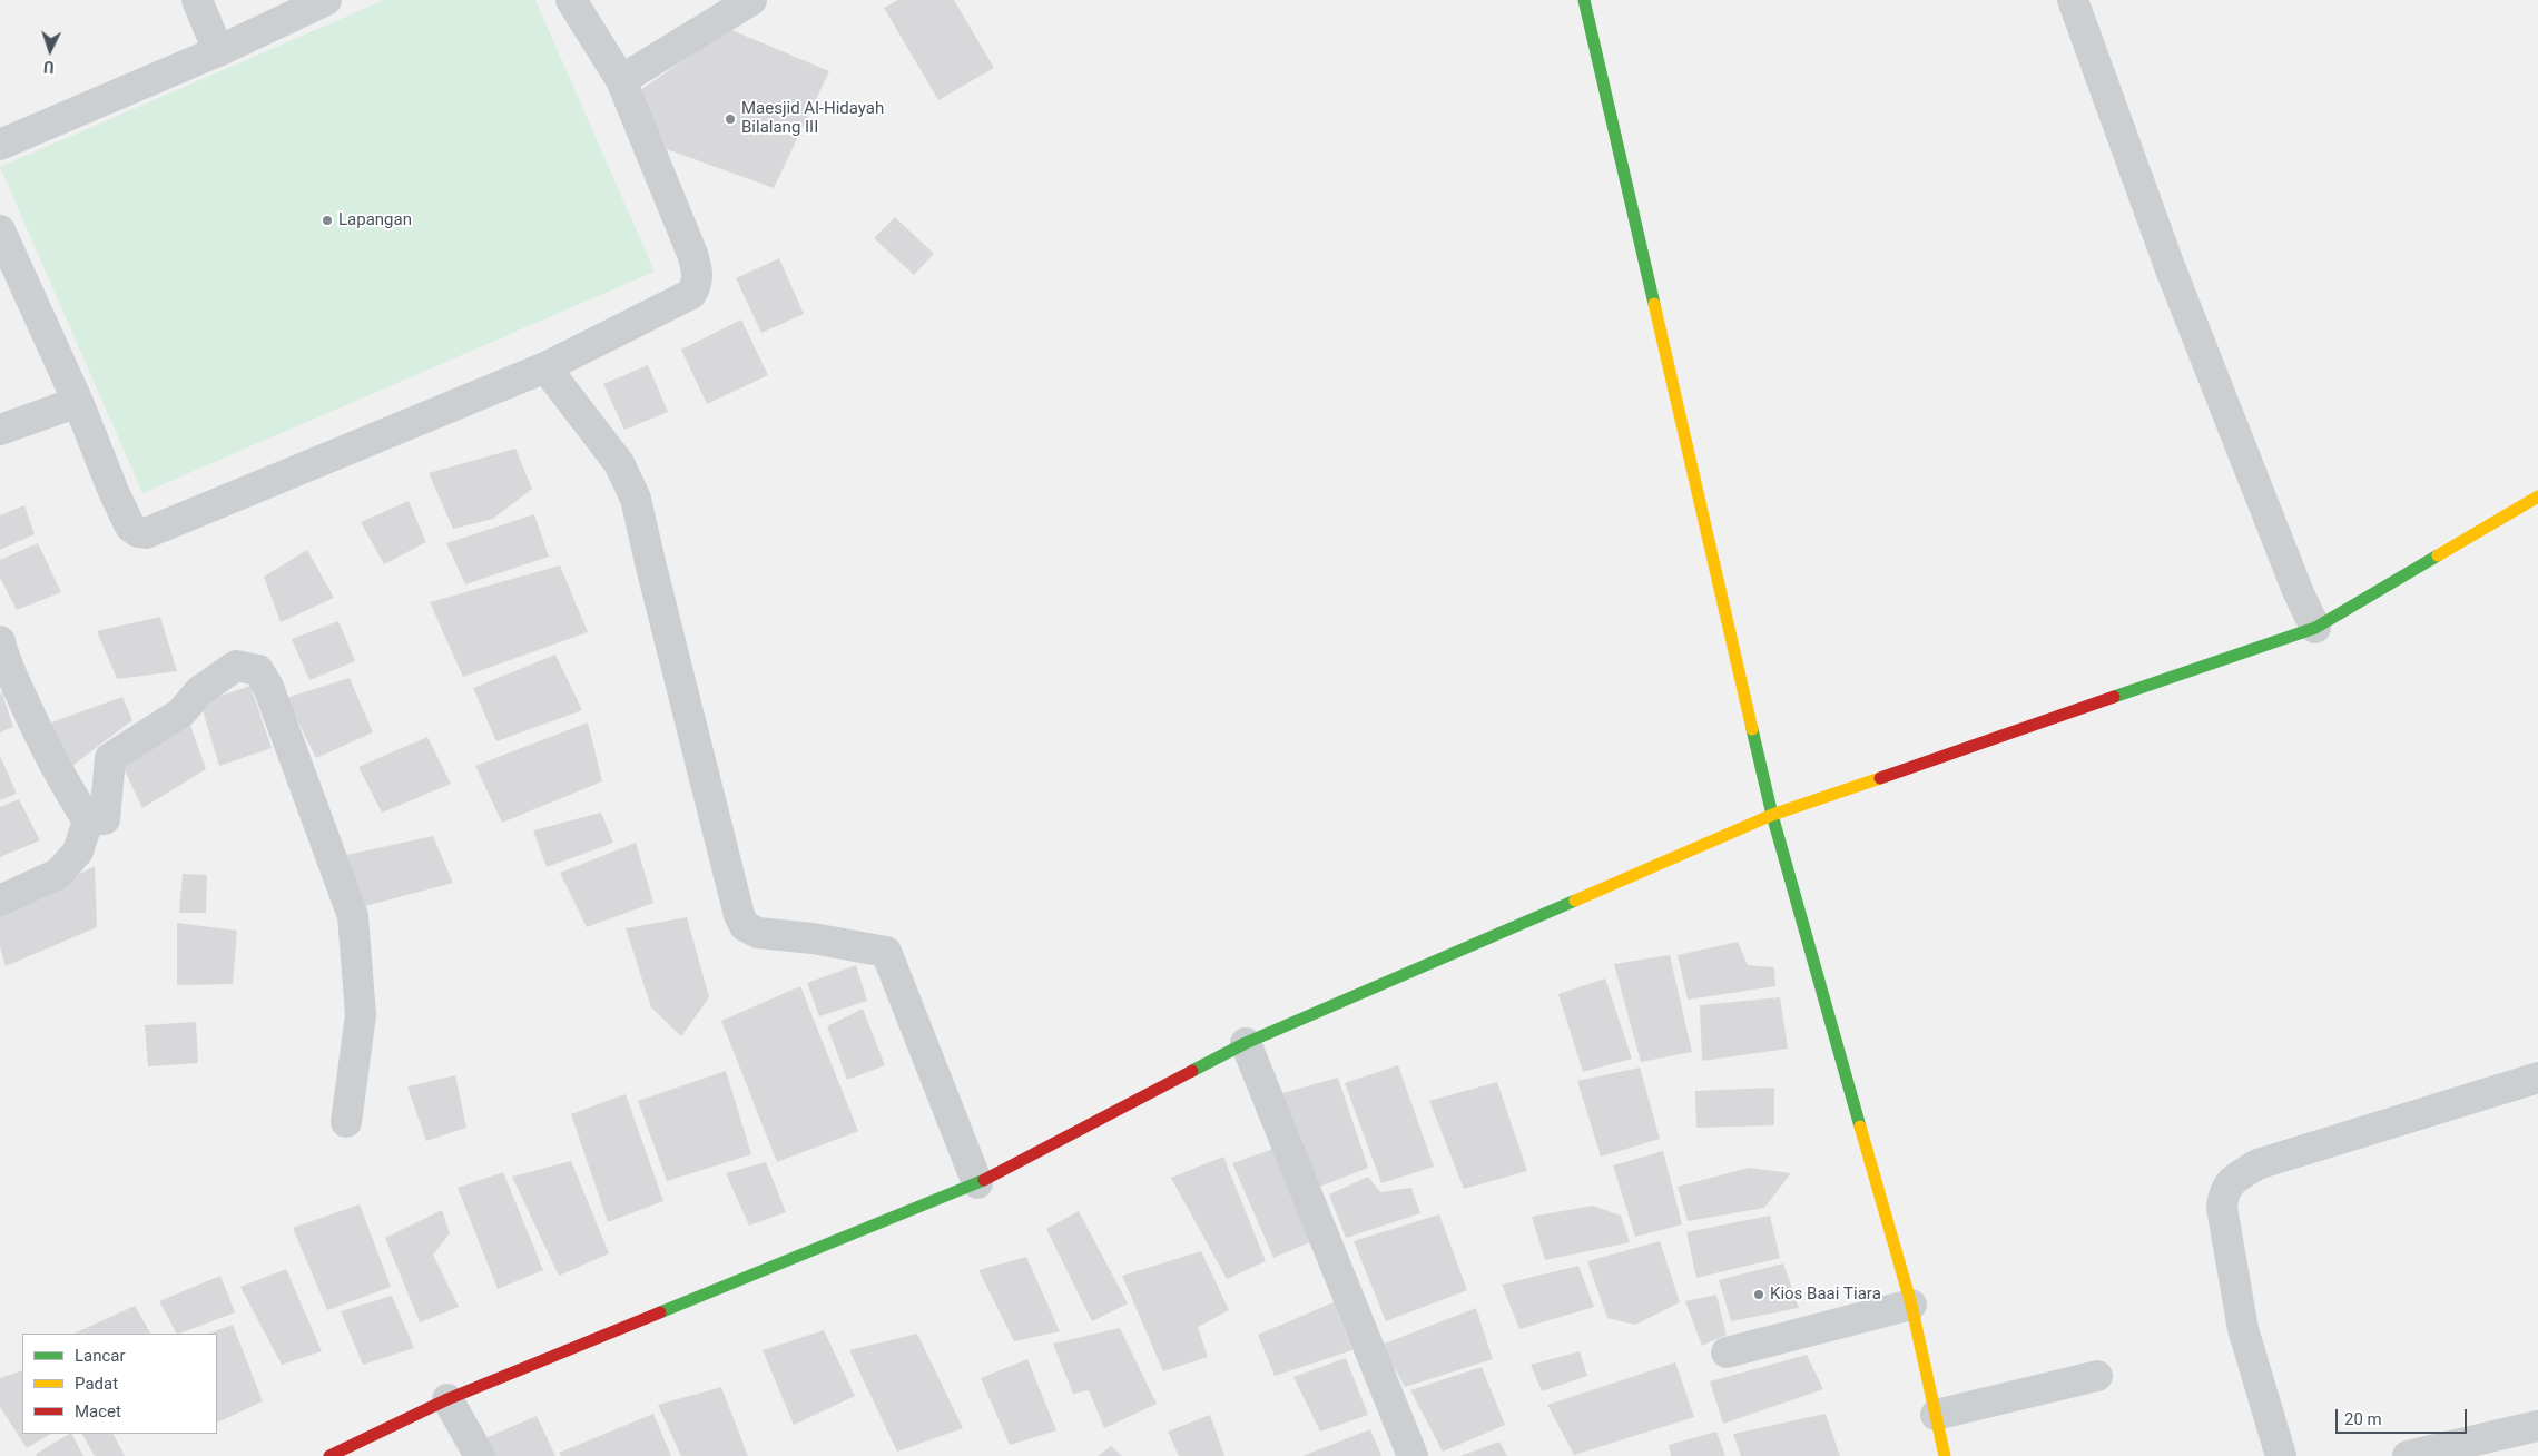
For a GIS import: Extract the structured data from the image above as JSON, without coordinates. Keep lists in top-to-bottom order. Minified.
{"places":["Maesjid Al-Hidayah Bilalang III","Lapangan","Kios Baai Tiara"],"legend":["Lancar","Padat","Macet"],"scale_bar":"20 m","north":"bottom"}
